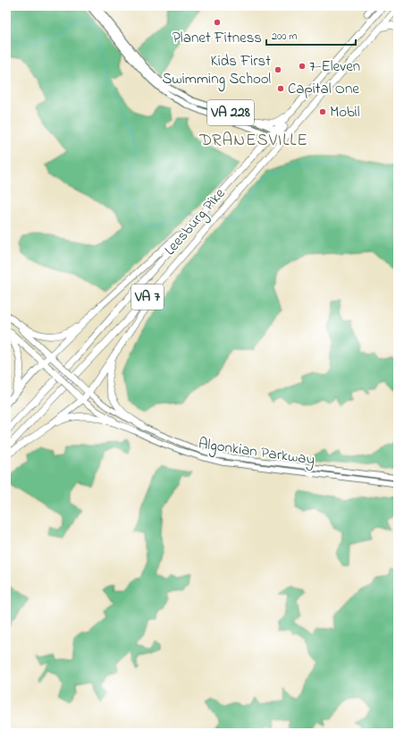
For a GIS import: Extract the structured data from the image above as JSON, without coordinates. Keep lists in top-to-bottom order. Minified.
{"streets":{"highway":["Leesburg Pike","VA 7"],"main road":["VA 228","Algonkian Parkway"]},"crossings":[["VA 228","Leesburg Pike"]],"districts":["DRANESVILLE"],"places":["Planet Fitness","7-Eleven","Kids First Swimming School","Capital One","Mobil"],"scale_bar":"200 m"}
